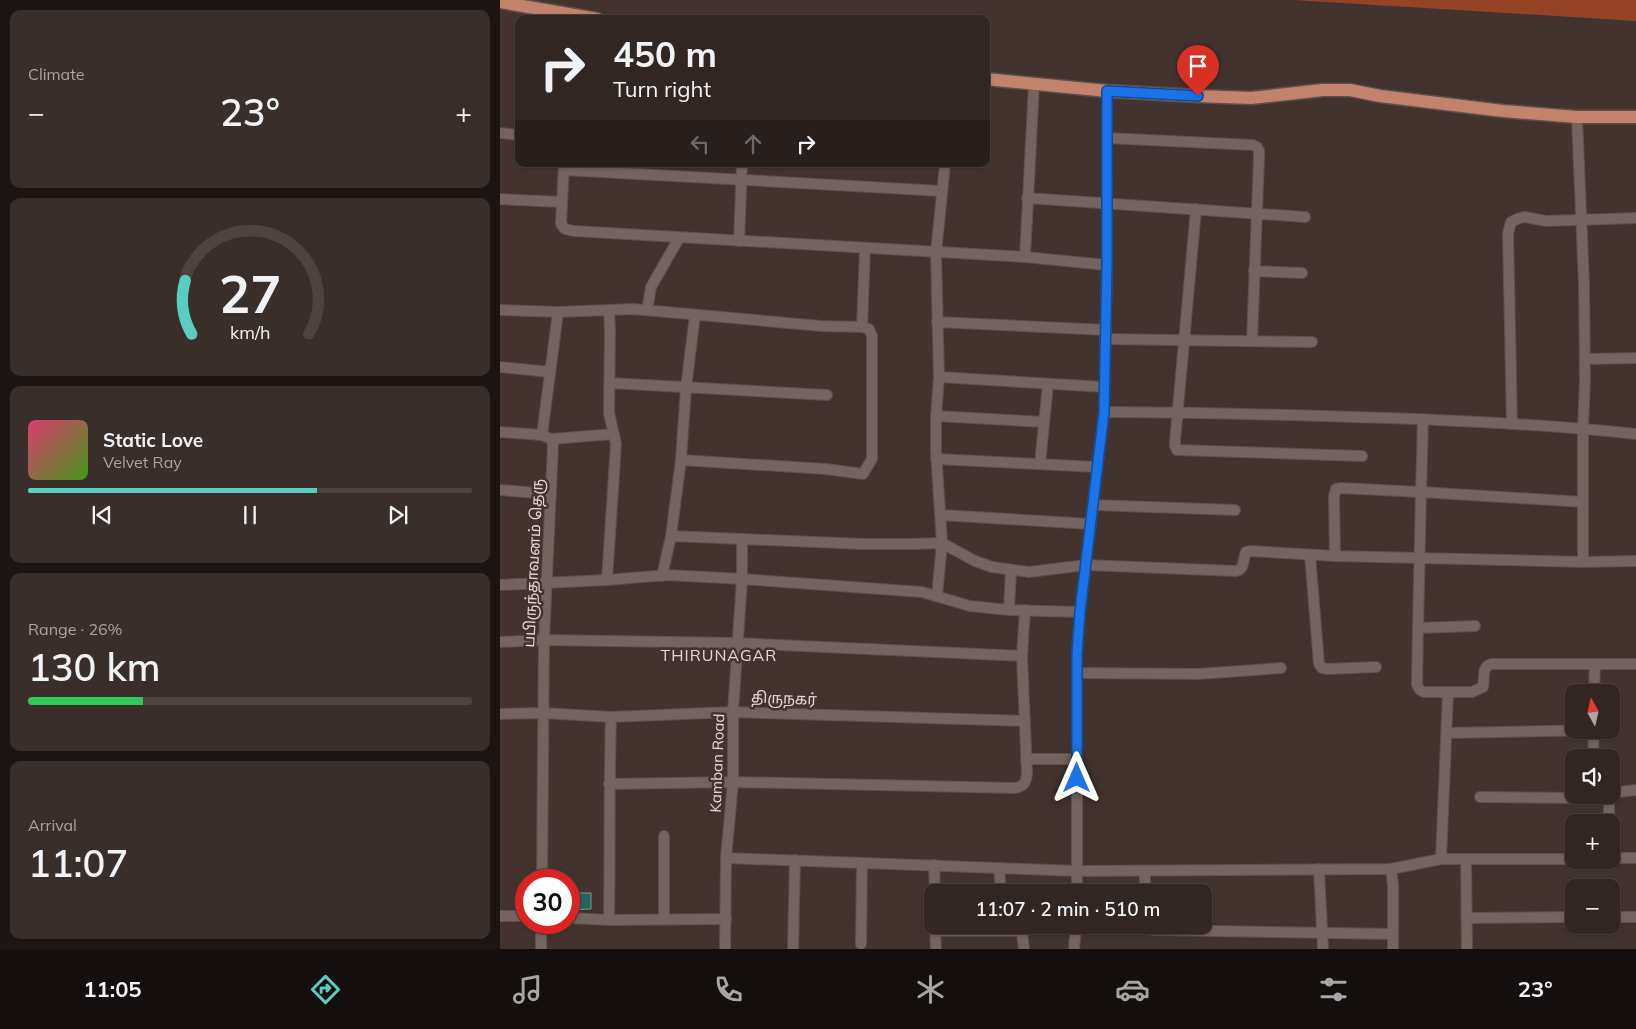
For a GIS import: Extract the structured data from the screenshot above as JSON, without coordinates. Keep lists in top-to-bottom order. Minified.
{"streets":{"street":["பபிருந்தாவனம் தெரு","திருநகர்","Kamban Road"]},"crossings":[["பபிருந்தாவனம் தெரு","திருநகர்"],["திருநகர்","Kamban Road"]],"districts":["THIRUNAGAR"],"north":"top","page":{"tile":["Climate",["Range · 26%","130 km"],["Arrival","11:07"]],"turn":["450 m","Turn right"],"heat":["−","23°","+"],"song":["Static Love","Velvet Ray"],"map_buttons":["+","−"],"limit":"30","trip":"11:07 · 2 min · 510 m","tabs":["11:05","23°"],"gauge":["27","km/h"]}}
